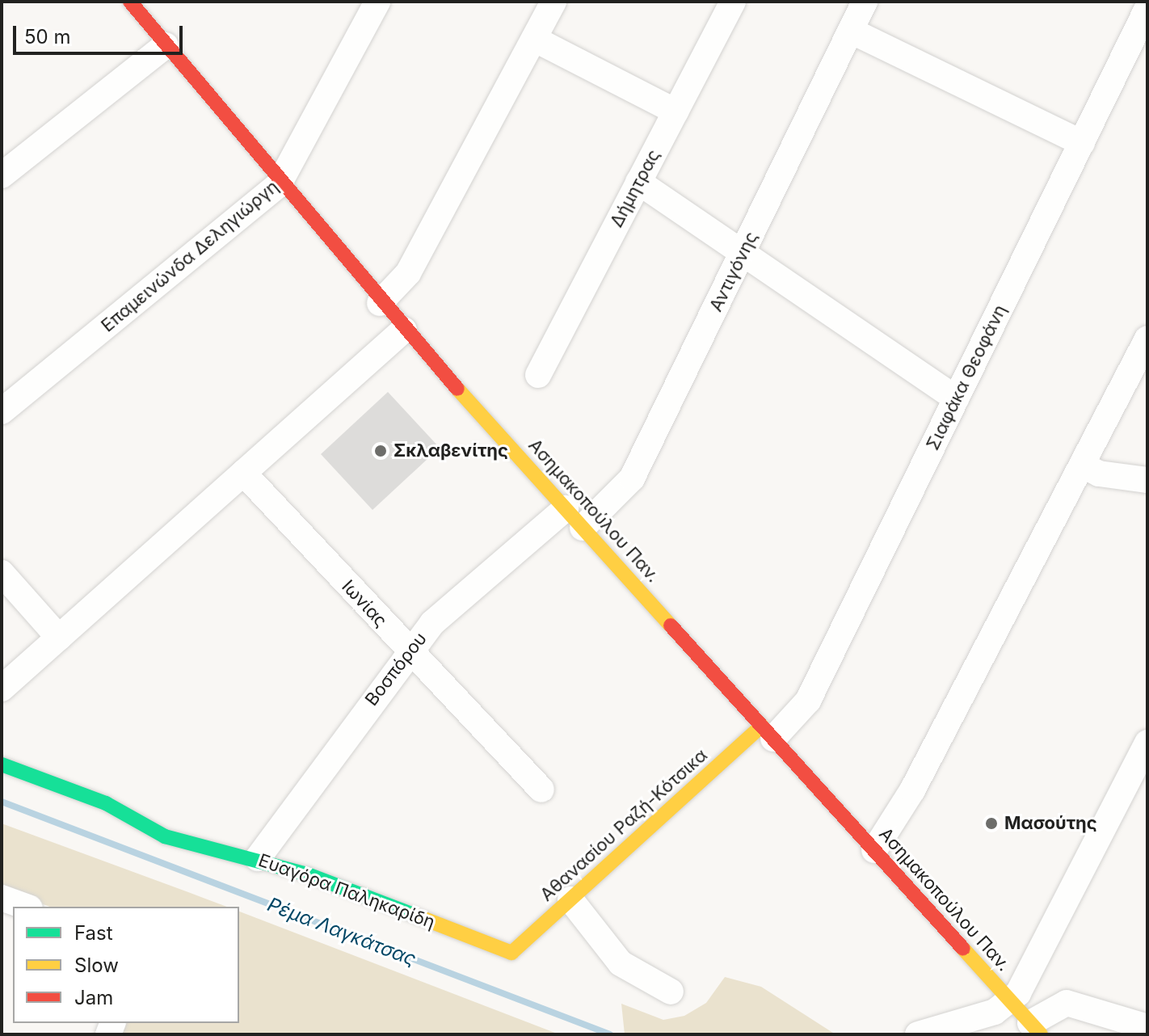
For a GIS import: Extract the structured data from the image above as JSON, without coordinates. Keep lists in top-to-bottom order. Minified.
{"streets":{"street":["Δήμητρας","Επαμεινώνδα Δεληγιώργη","Αντιγόνης","Σιαφάκα Θεοφάνη","Ασημακοπούλου Παν.","Ιωνίας","Βοσπόρου","Αθανασίου Ραζή-Κότσικα","Ευαγόρα Παληκαρίδη"]},"crossings":[["Επαμεινώνδα Δεληγιώργη","Ασημακοπούλου Παν."],["Αντιγόνης","Ασημακοπούλου Παν."],["Σιαφάκα Θεοφάνη","Ασημακοπούλου Παν."],["Σιαφάκα Θεοφάνη","Αθανασίου Ραζή-Κότσικα"],["Ασημακοπούλου Παν.","Βοσπόρου"],["Ασημακοπούλου Παν.","Αθανασίου Ραζή-Κότσικα"],["Ιωνίας","Βοσπόρου"],["Βοσπόρου","Ευαγόρα Παληκαρίδη"],["Αθανασίου Ραζή-Κότσικα","Ευαγόρα Παληκαρίδη"]],"water":["Ρέμα Λαγκάτσας"],"places":["Σκλαβενίτης","Μασούτης"],"legend":["Fast","Slow","Jam"],"scale_bar":"50 m"}
